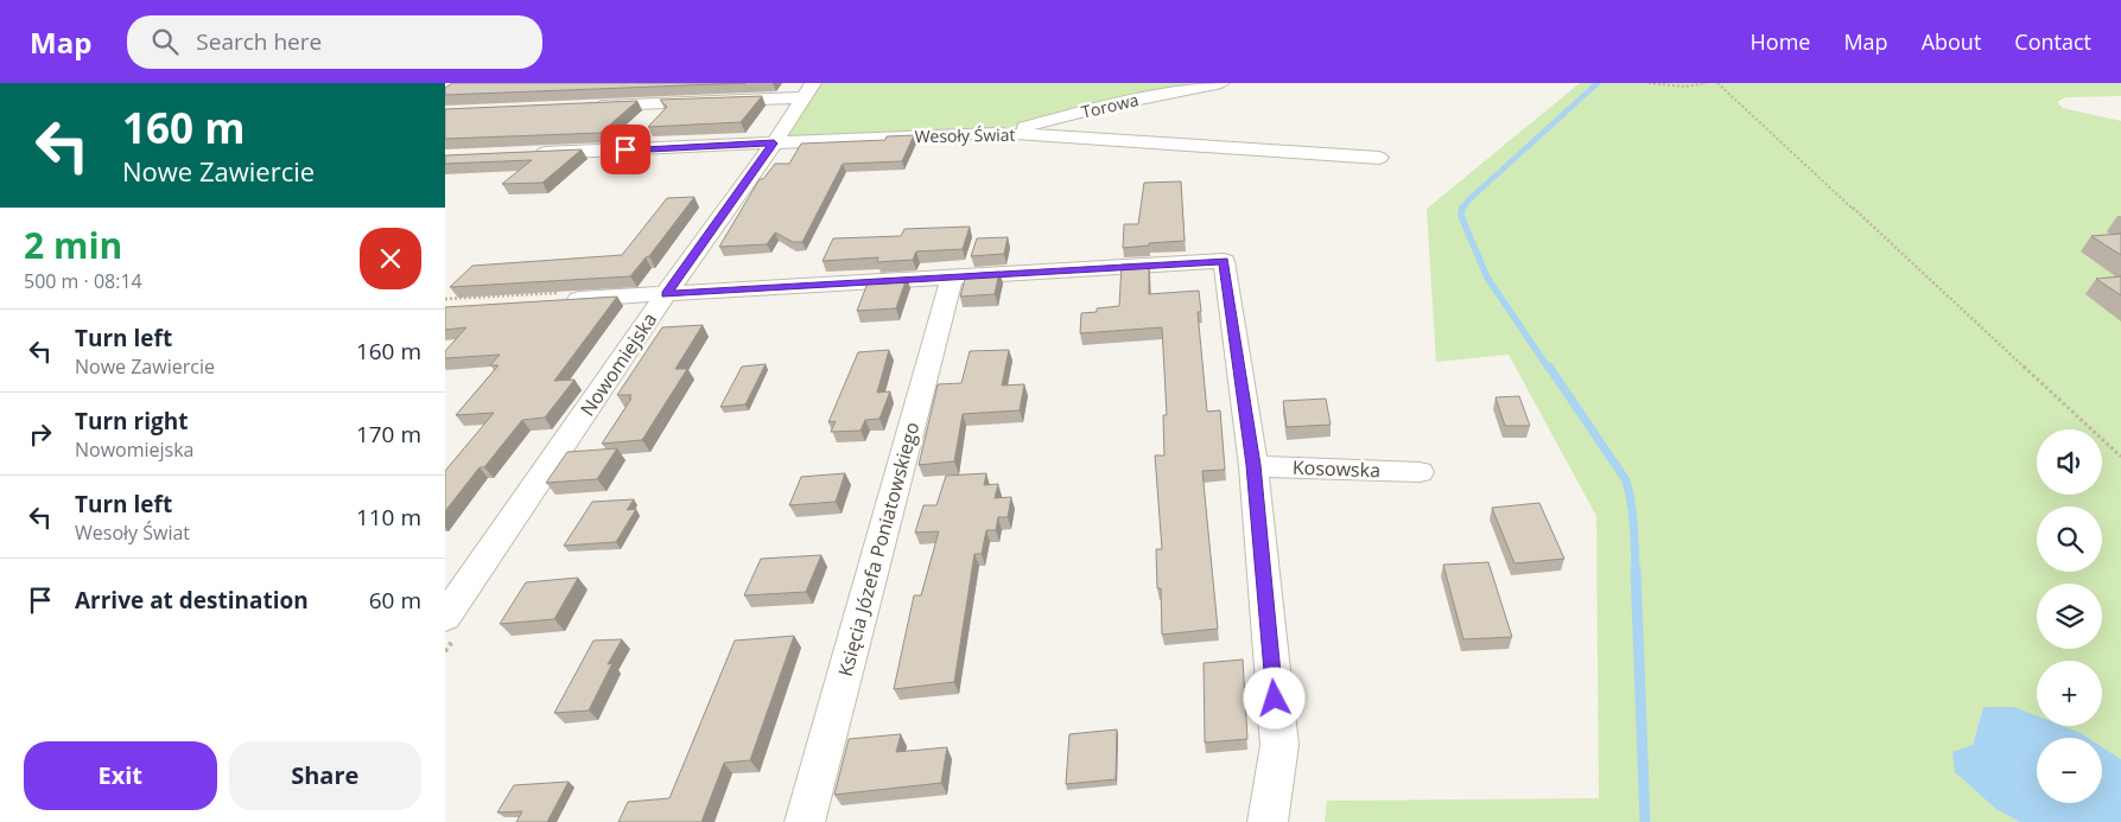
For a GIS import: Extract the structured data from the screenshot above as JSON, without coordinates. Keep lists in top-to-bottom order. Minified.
{"streets":{"street":["Torowa","Wesoły Świat","Nowomiejska","Kosowska","Księcia Józefa Poniatowskiego"]},"crossings":[["Torowa","Wesoły Świat"],["Wesoły Świat","Nowomiejska"]],"page":{"header":"Map","search":"Search here","nav":["Home","Map","About","Contact"],"turn":["160 m","Nowe Zawiercie"],"heading":["2 min","500 m · 08:14"],"list":[{"name":"Turn left","note":"Nowe Zawiercie","value":"160 m"},{"name":"Turn right","note":"Nowomiejska","value":"170 m"},{"name":"Turn left","note":"Wesoły Świat","value":"110 m"},{"name":"Arrive at destination","value":"60 m"}],"map_buttons":["+","−"],"buttons":["Exit","Share"]}}
